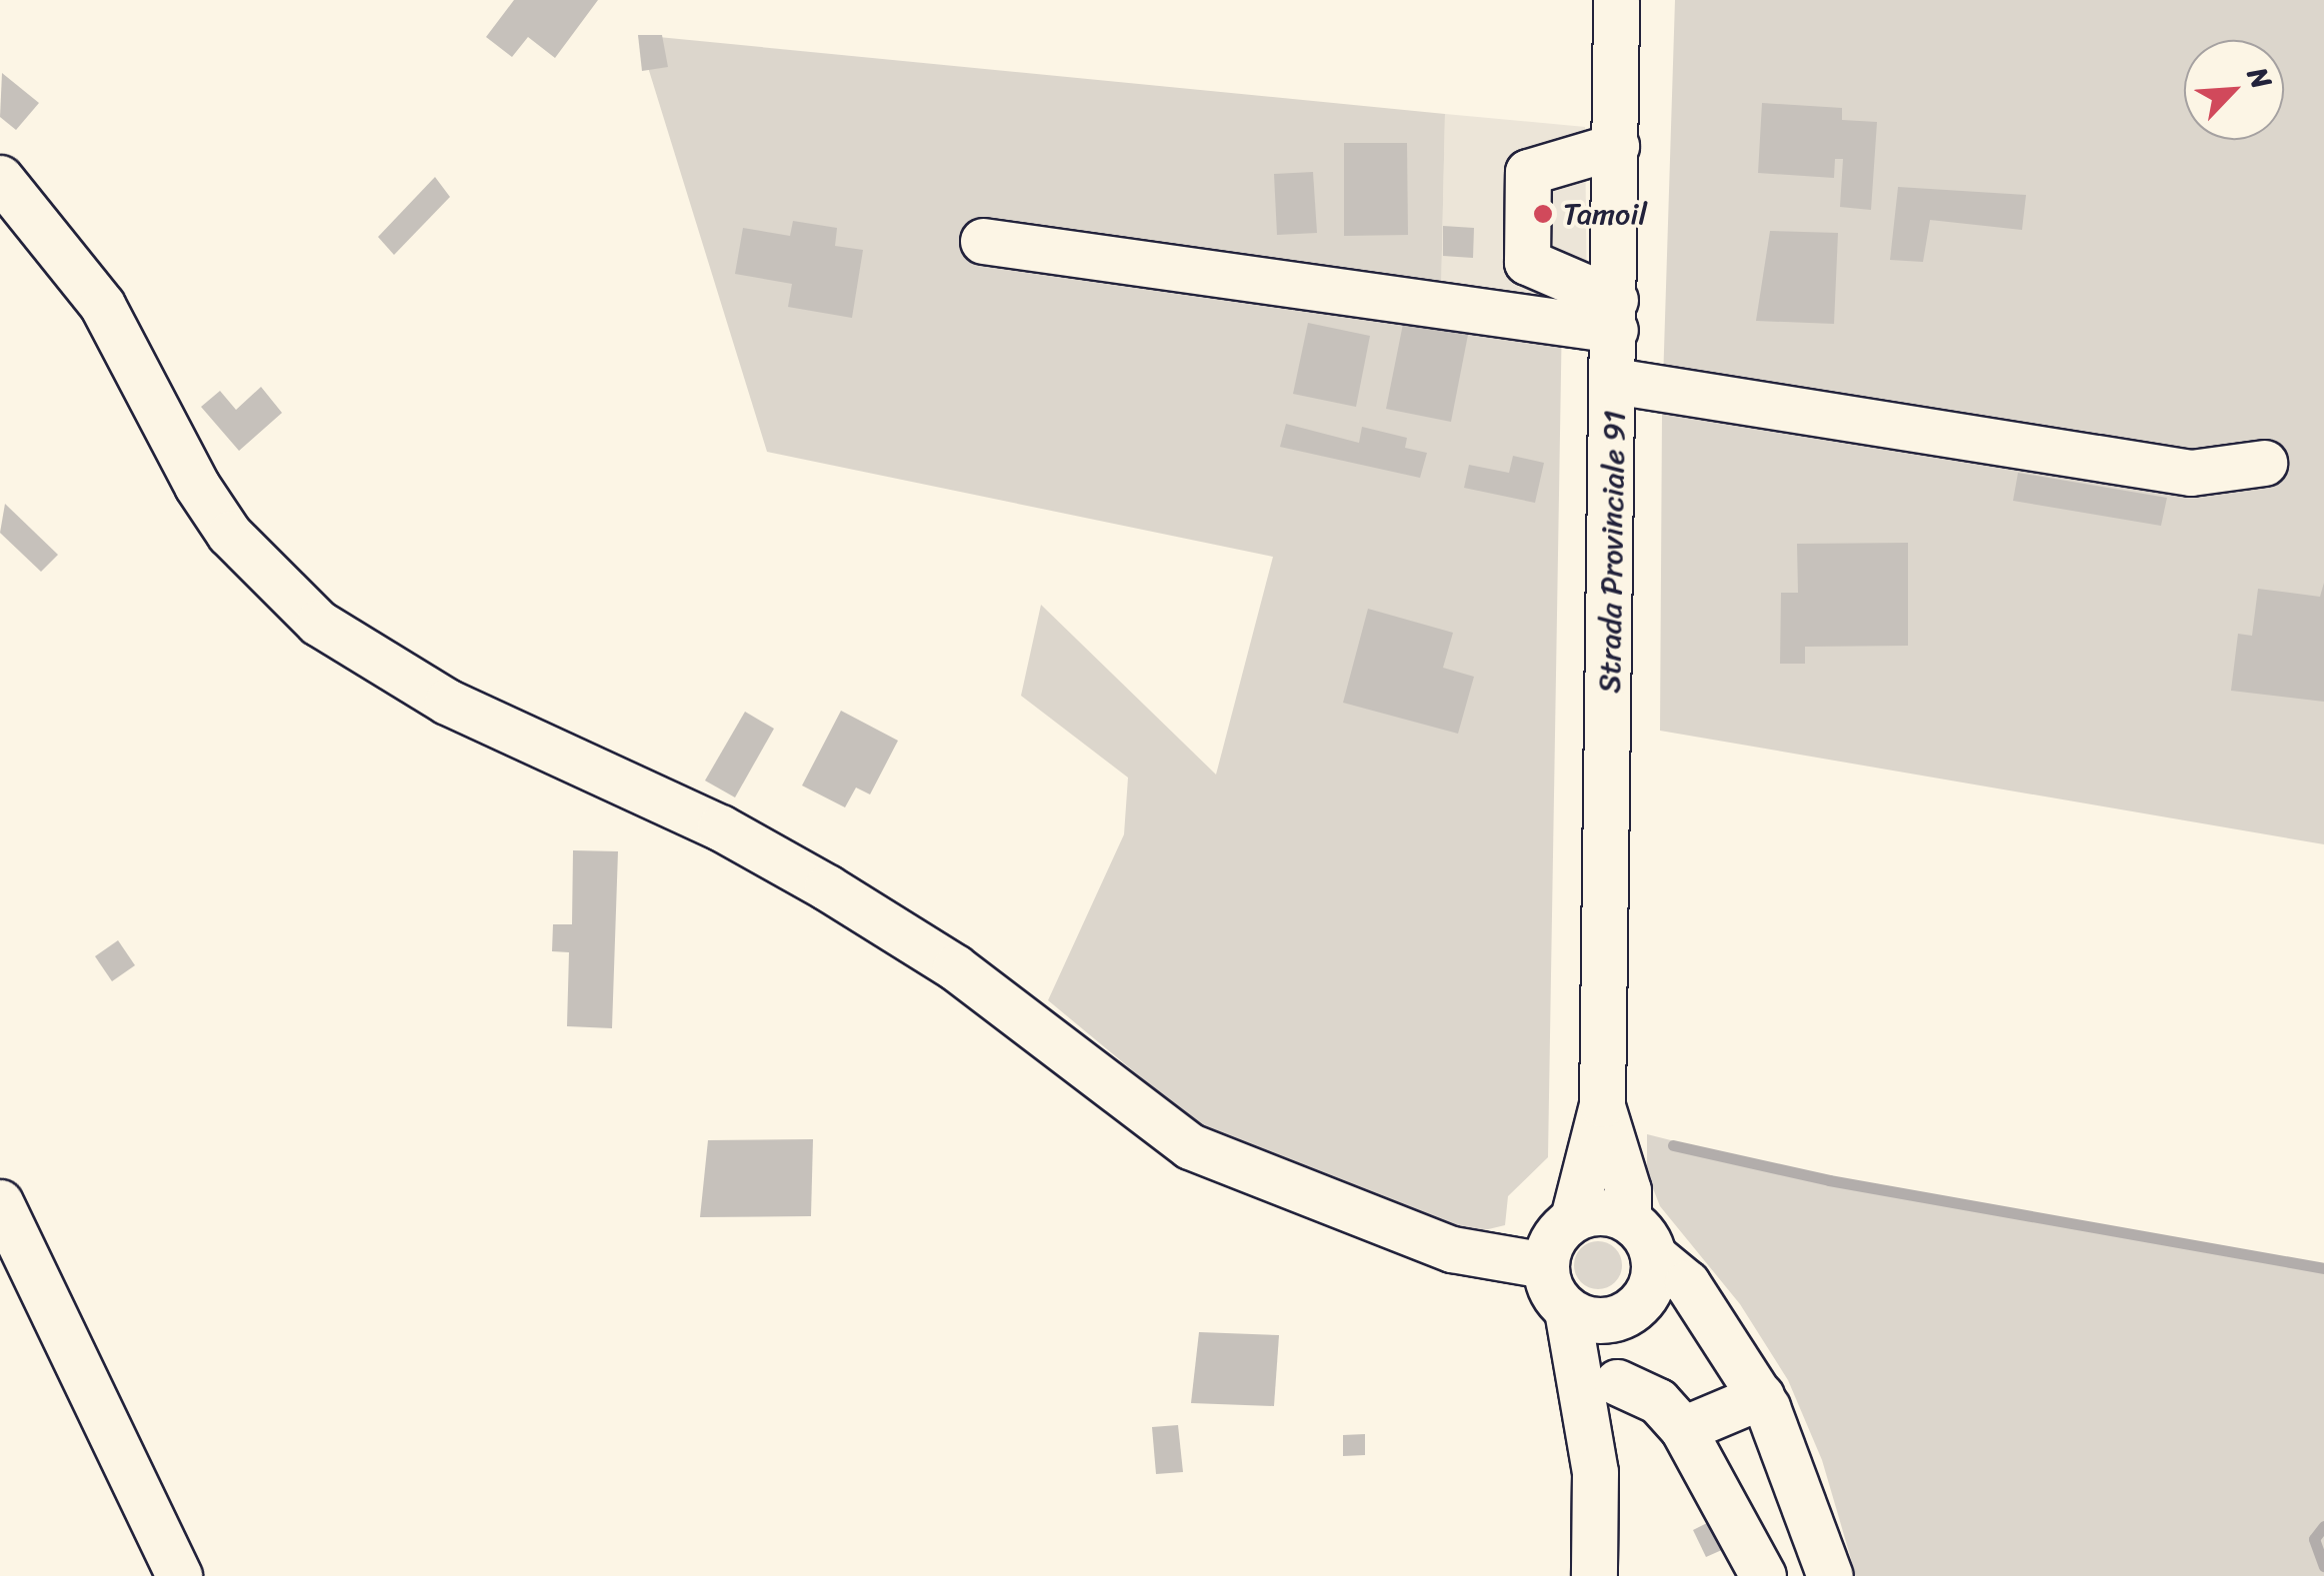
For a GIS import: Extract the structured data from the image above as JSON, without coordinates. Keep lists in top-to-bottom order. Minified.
{"streets":{"street":["Strada Provinciale 91"]},"places":["Tamoil"],"north":"top right"}
